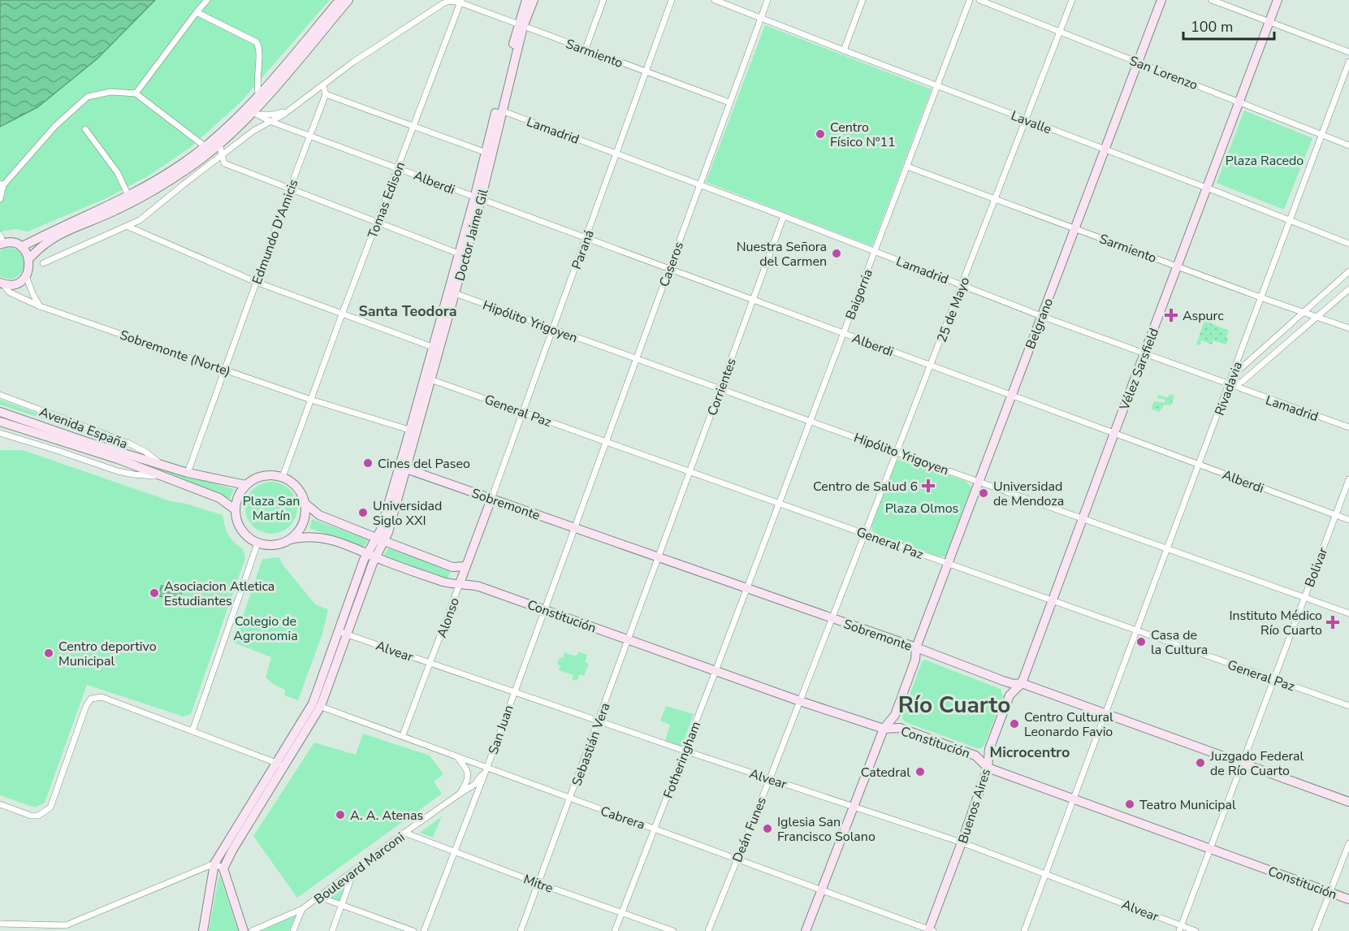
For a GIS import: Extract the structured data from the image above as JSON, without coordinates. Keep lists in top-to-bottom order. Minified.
{"streets":{"main road":["Doctor Jaime Gil","Belgrano","Vélez Sarsfield","Avenida España","Sobremonte","Constitución","Alonso","Buenos Aires"],"street":["Sarmiento","San Lorenzo","Lavalle","Lamadrid","Alberdi","Tomas Edison","Edmundo D'Amicis","Paraná","Caseros","Baigorria","25 de Mayo","Hipólito Yrigoyen","Sobremonte (Norte)","Corrientes","Rivadavia","General Paz","Bolivar","Alvear","San Juan","Sebastián Vera","Fotheringham","Cabrera","Deán Funes","Boulevard Marconi","Mitre"]},"crossings":[["Sarmiento","Tomas Edison"],["Sarmiento","Doctor Jaime Gil"],["Sarmiento","Paraná"],["Sarmiento","Caseros"],["Sarmiento","Baigorria"],["Sarmiento","25 de Mayo"],["Sarmiento","Belgrano"],["Sarmiento","Vélez Sarsfield"],["Sarmiento","Rivadavia"],["San Lorenzo","25 de Mayo"],["San Lorenzo","Belgrano"],["San Lorenzo","Vélez Sarsfield"],["San Lorenzo","Rivadavia"],["Lavalle","Caseros"],["Lavalle","Baigorria"],["Lavalle","25 de Mayo"],["Lavalle","Belgrano"],["Lavalle","Vélez Sarsfield"],["Lavalle","Rivadavia"],["Lamadrid","Doctor Jaime Gil"],["Lamadrid","Paraná"],["Lamadrid","Caseros"],["Lamadrid","Baigorria"],["Lamadrid","25 de Mayo"],["Lamadrid","Belgrano"],["Lamadrid","Vélez Sarsfield"],["Lamadrid","Corrientes"],["Lamadrid","Rivadavia"],["Alberdi","Tomas Edison"],["Alberdi","Edmundo D'Amicis"],["Alberdi","Doctor Jaime Gil"],["Alberdi","Paraná"],["Alberdi","Caseros"],["Alberdi","Baigorria"],["Alberdi","25 de Mayo"],["Alberdi","Belgrano"],["Alberdi","Vélez Sarsfield"],["Alberdi","Corrientes"],["Alberdi","Rivadavia"],["Alberdi","Bolivar"],["Tomas Edison","Sobremonte (Norte)"],["Tomas Edison","Avenida España"],["Edmundo D'Amicis","Sobremonte (Norte)"],["Edmundo D'Amicis","Avenida España"],["Doctor Jaime Gil","Hipólito Yrigoyen"],["Doctor Jaime Gil","General Paz"],["Doctor Jaime Gil","Sobremonte"],["Paraná","Hipólito Yrigoyen"],["Paraná","General Paz"],["Paraná","Sobremonte"],["Paraná","Alonso"],["Caseros","Hipólito Yrigoyen"],["Caseros","General Paz"],["Caseros","Sobremonte"],["Caseros","San Juan"],["Baigorria","Hipólito Yrigoyen"],["Baigorria","General Paz"],["Baigorria","Sobremonte"],["Baigorria","Fotheringham"],["25 de Mayo","Hipólito Yrigoyen"],["25 de Mayo","General Paz"],["25 de Mayo","Sobremonte"],["25 de Mayo","Deán Funes"],["Hipólito Yrigoyen","Belgrano"],["Hipólito Yrigoyen","Vélez Sarsfield"],["Hipólito Yrigoyen","Corrientes"],["Hipólito Yrigoyen","Rivadavia"],["Hipólito Yrigoyen","Bolivar"],["Belgrano","General Paz"],["Belgrano","Sobremonte"],["Belgrano","Constitución"],["Belgrano","Alvear"],["Belgrano","Cabrera"],["Vélez Sarsfield","General Paz"],["Vélez Sarsfield","Sobremonte"],["Vélez Sarsfield","Buenos Aires"],["Corrientes","General Paz"],["Corrientes","Sobremonte"],["Corrientes","Sebastián Vera"],["Rivadavia","General Paz"],["Rivadavia","Sobremonte"],["Rivadavia","Constitución"],["Rivadavia","Alvear"],["General Paz","Bolivar"],["Sobremonte","Bolivar"],["Sobremonte","Alonso"],["Sobremonte","San Juan"],["Sobremonte","Sebastián Vera"],["Sobremonte","Fotheringham"],["Sobremonte","Buenos Aires"],["Sobremonte","Deán Funes"],["Bolivar","Constitución"],["Bolivar","Alvear"],["Constitución","Alonso"],["Constitución","San Juan"],["Constitución","Sebastián Vera"],["Constitución","Fotheringham"],["Constitución","Buenos Aires"],["Constitución","Deán Funes"],["Alonso","Alvear"],["Alonso","Cabrera"],["Alvear","San Juan"],["Alvear","Sebastián Vera"],["Alvear","Fotheringham"],["Alvear","Buenos Aires"],["Alvear","Deán Funes"],["San Juan","Cabrera"],["San Juan","Boulevard Marconi"],["San Juan","Mitre"],["Sebastián Vera","Cabrera"],["Sebastián Vera","Mitre"],["Fotheringham","Cabrera"],["Fotheringham","Mitre"],["Buenos Aires","Cabrera"],["Cabrera","Deán Funes"],["Cabrera","Boulevard Marconi"],["Boulevard Marconi","Mitre"]],"districts":["Santa Teodora","Río Cuarto","Microcentro"],"parks":["Plaza Racedo","Plaza San Martín","Plaza Olmos","Colegio de Agronomia"],"places":{"other":["Centro Físico Nº11","Nuestra Señora del Carmen","Cines del Paseo","Universidad de Mendoza","Universidad Siglo XXI","Asociacion Atletica Estudiantes","Casa de la Cultura","Centro deportivo Municipal","Centro Cultural Leonardo Favio","Juzgado Federal de Río Cuarto","Catedral","Teatro Municipal","A. A. Atenas","Iglesia San Francisco Solano"],"health":["Aspurc","Centro de Salud 6","Instituto Médico Río Cuarto"]},"scale_bar":"100 m"}
